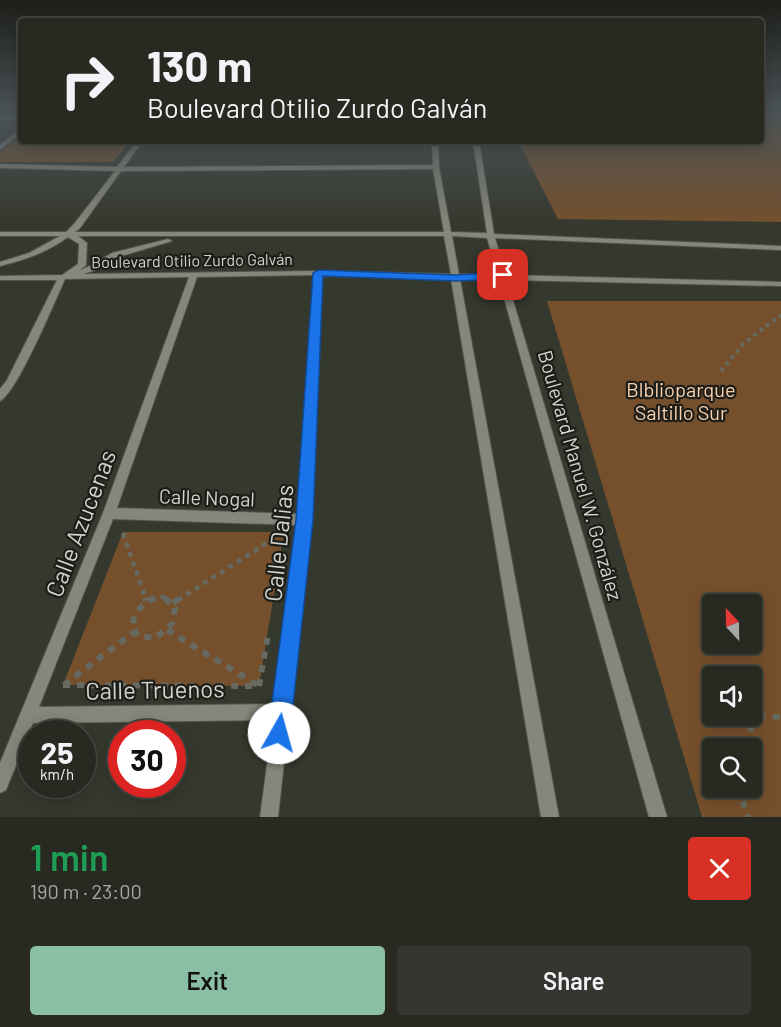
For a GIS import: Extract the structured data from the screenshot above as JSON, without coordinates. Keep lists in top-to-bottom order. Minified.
{"streets":{"street":["Boulevard Otilio Zurdo Galván","Boulevard Manuel W. González","Calle Nogal","Calle Azucenas","Calle Dalias","Calle Truenos"]},"crossings":[["Boulevard Otilio Zurdo Galván","Boulevard Manuel W. González"],["Boulevard Otilio Zurdo Galván","Calle Azucenas"],["Boulevard Otilio Zurdo Galván","Calle Dalias"],["Calle Nogal","Calle Azucenas"],["Calle Nogal","Calle Dalias"],["Calle Azucenas","Calle Truenos"],["Calle Dalias","Calle Truenos"]],"parks":["Blblioparque Saltillo Sur"],"north":"top","page":{"turn":["130 m","Boulevard Otilio Zurdo Galván"],"speed":"25 km/h","limit":"30","heading":["1 min","190 m · 23:00"],"buttons":["Exit","Share"]}}
